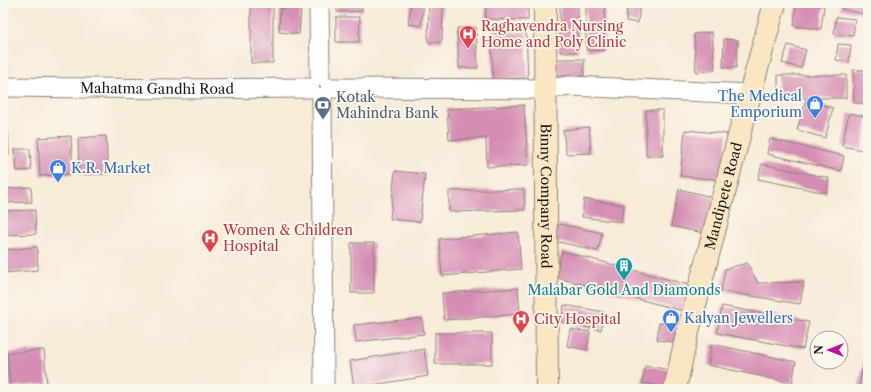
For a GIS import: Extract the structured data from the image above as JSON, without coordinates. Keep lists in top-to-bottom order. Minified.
{"streets":{"main road":["Binny Company Road","Mandipete Road"],"street":["Mahatma Gandhi Road"]},"crossings":[["Mahatma Gandhi Road","Binny Company Road"],["Mahatma Gandhi Road","Mandipete Road"]],"places":{"hospital":["Raghavendra Nursing Home and Poly Clinic","Women & Children Hospital","City Hospital"],"shop":["The Medical Emporium","K.R. Market","Kalyan Jewellers"],"bank":["Kotak Mahindra Bank"],"building":["Malabar Gold And Diamonds"]},"north":"left"}
